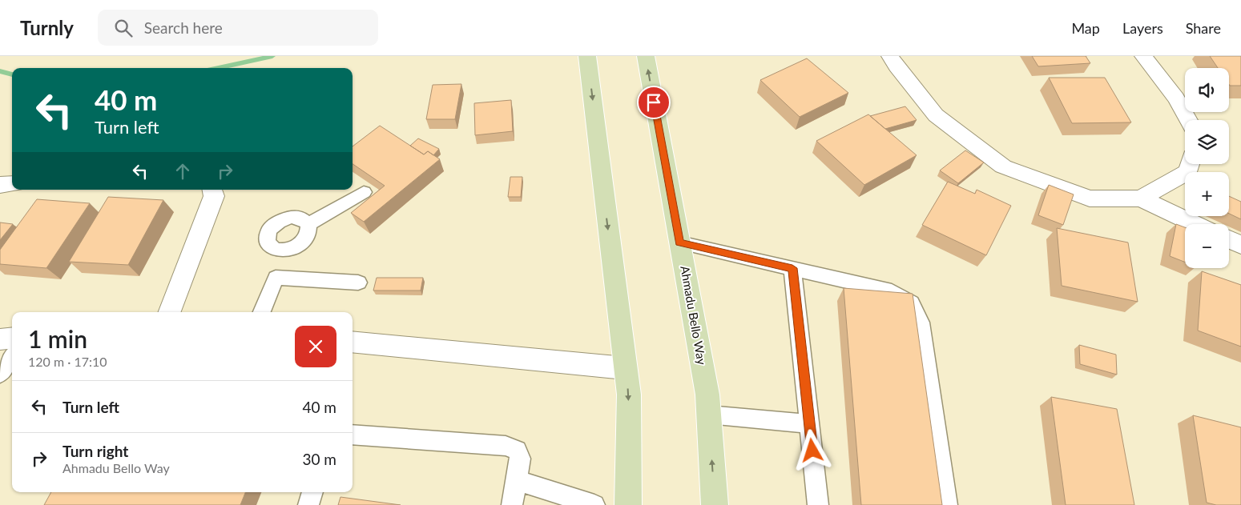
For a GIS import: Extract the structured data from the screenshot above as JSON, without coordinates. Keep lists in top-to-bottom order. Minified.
{"streets":{"main road":["Ahmadu Bello Way"]},"page":{"header":"Turnly","search":"Search here","nav":["Map","Layers","Share"],"map_buttons":["+","−"],"turn":["40 m","Turn left"],"heading":["1 min","120 m · 17:10"],"list":[{"name":"Turn left","value":"40 m"},{"name":"Turn right","note":"Ahmadu Bello Way","value":"30 m"}]}}
